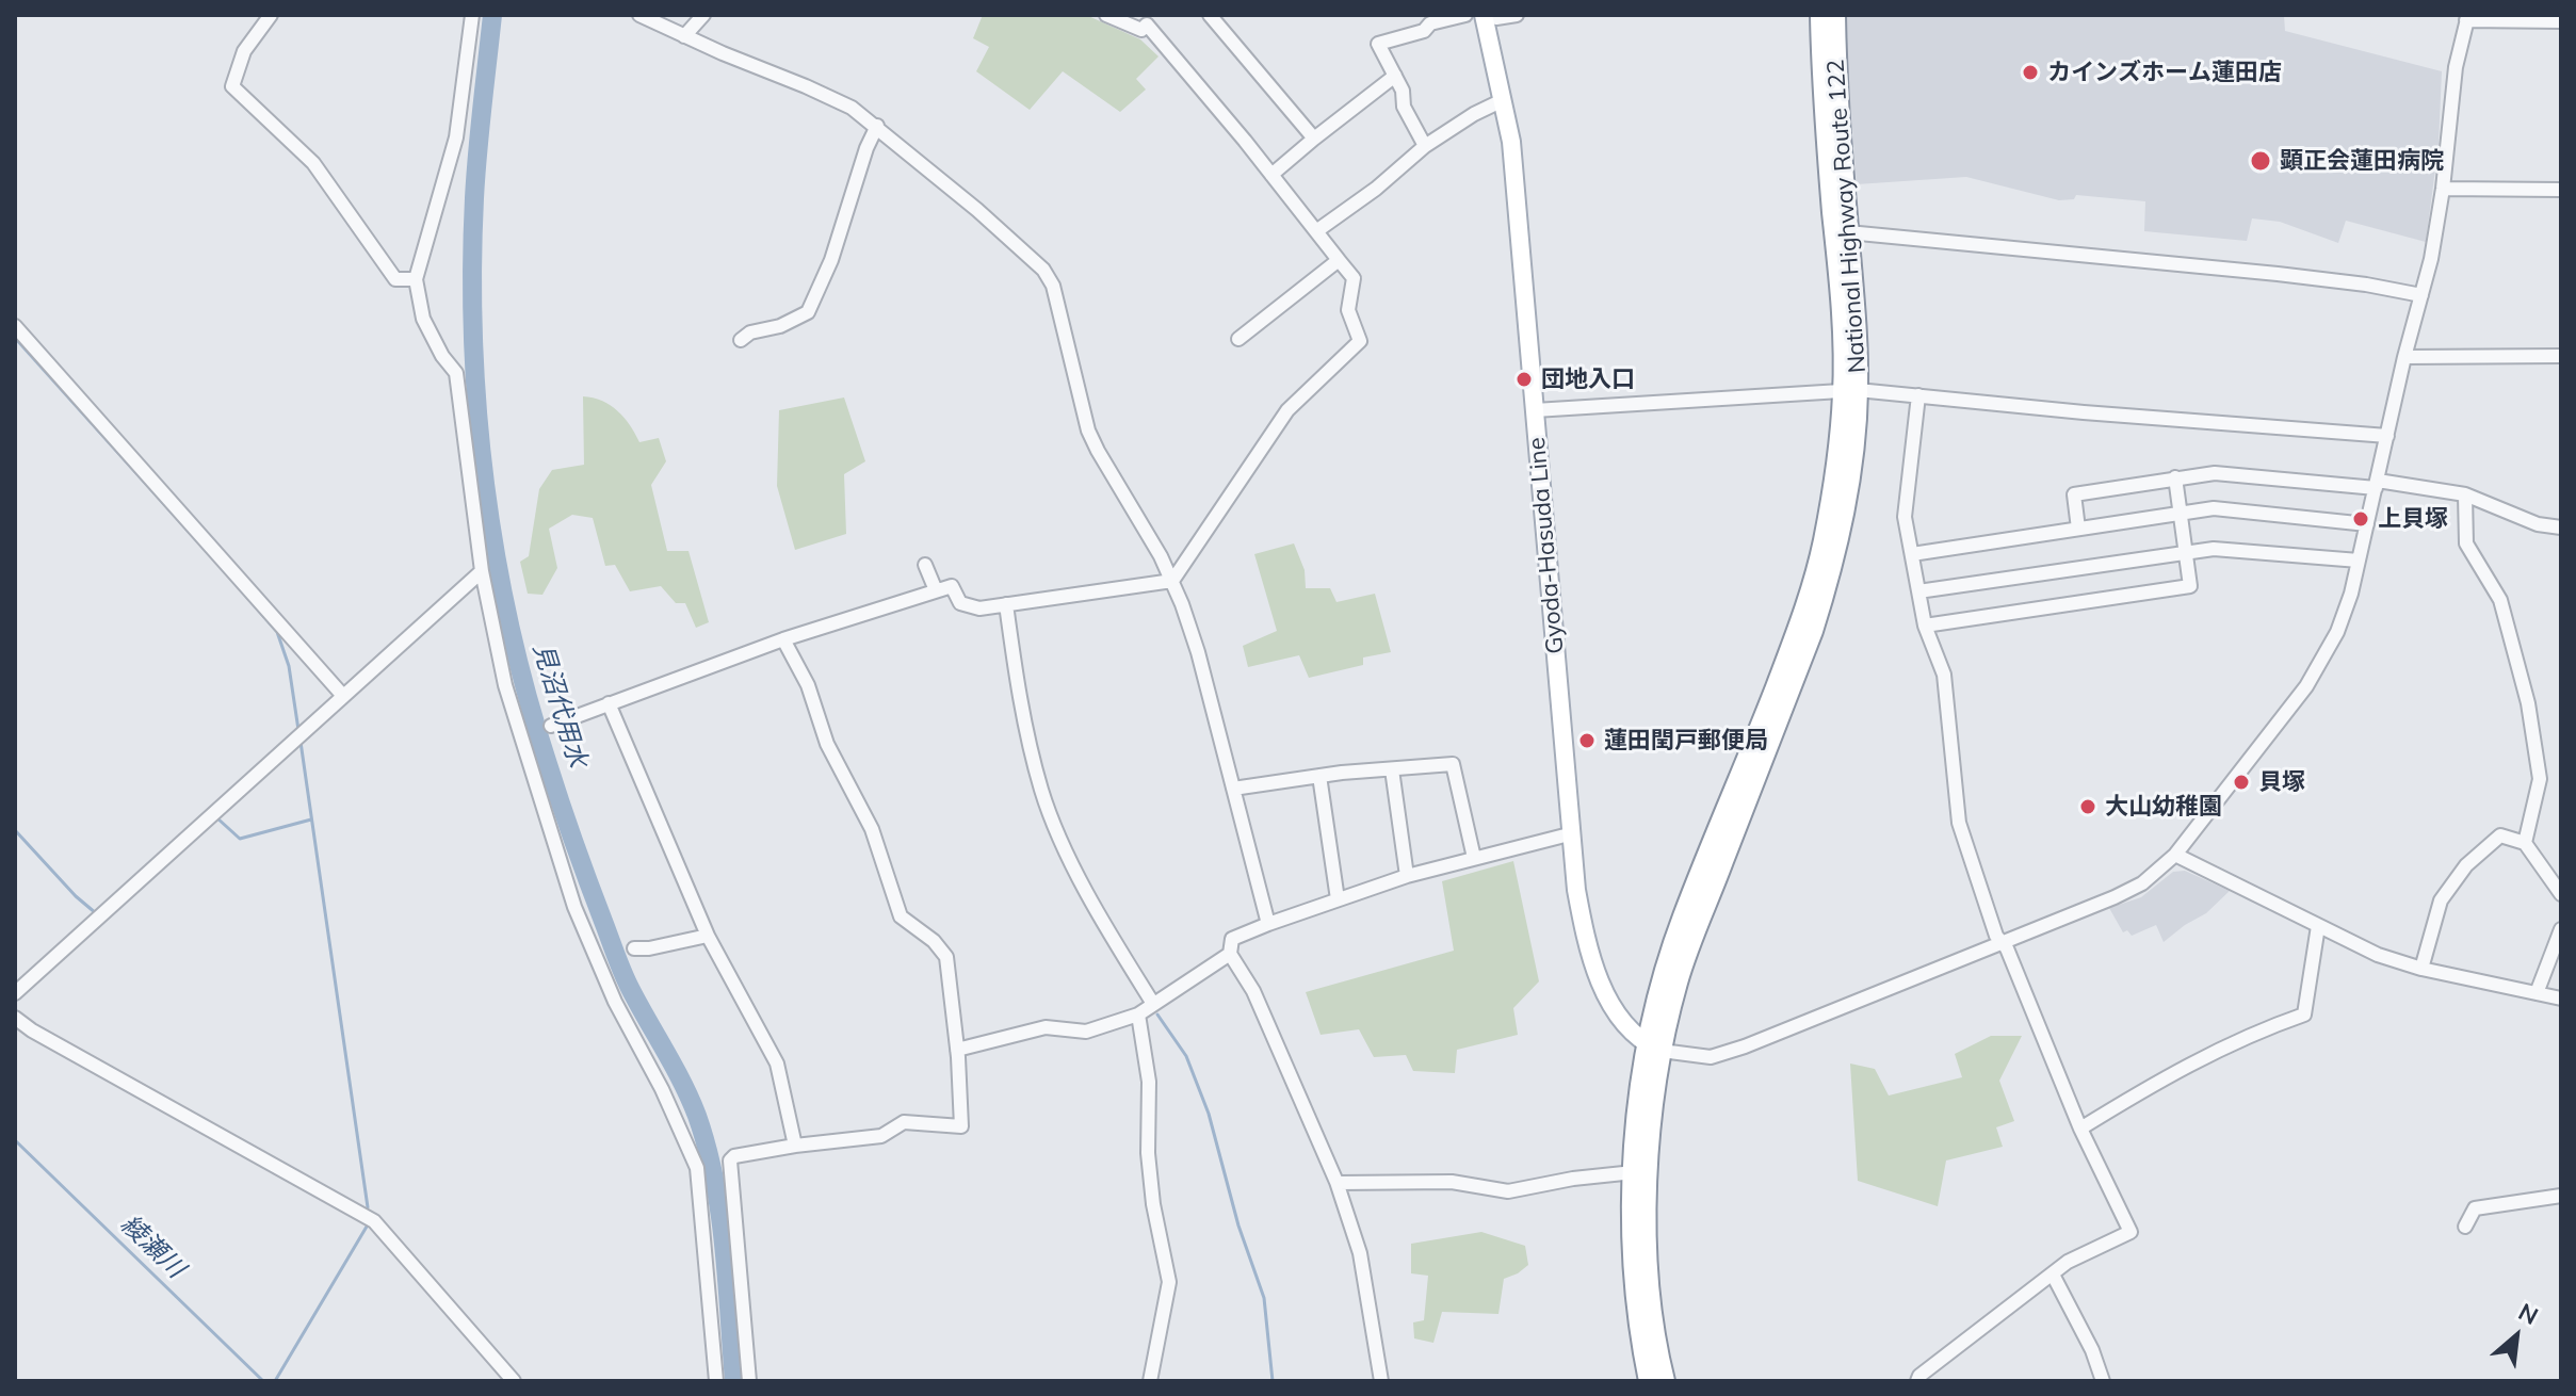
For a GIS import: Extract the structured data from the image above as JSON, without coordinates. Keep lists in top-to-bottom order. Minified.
{"streets":{"highway":["National Highway Route 122"],"main road":["Gyoda-Hasuda Line"]},"crossings":[["National Highway Route 122","Gyoda-Hasuda Line"]],"water":["見沼代用水","綾瀬川"],"places":["カインズホーム蓮田店","顕正会蓮田病院","団地入口","上貝塚","蓮田閏戸郵便局","貝塚","大山幼稚園"],"north":"top right"}
